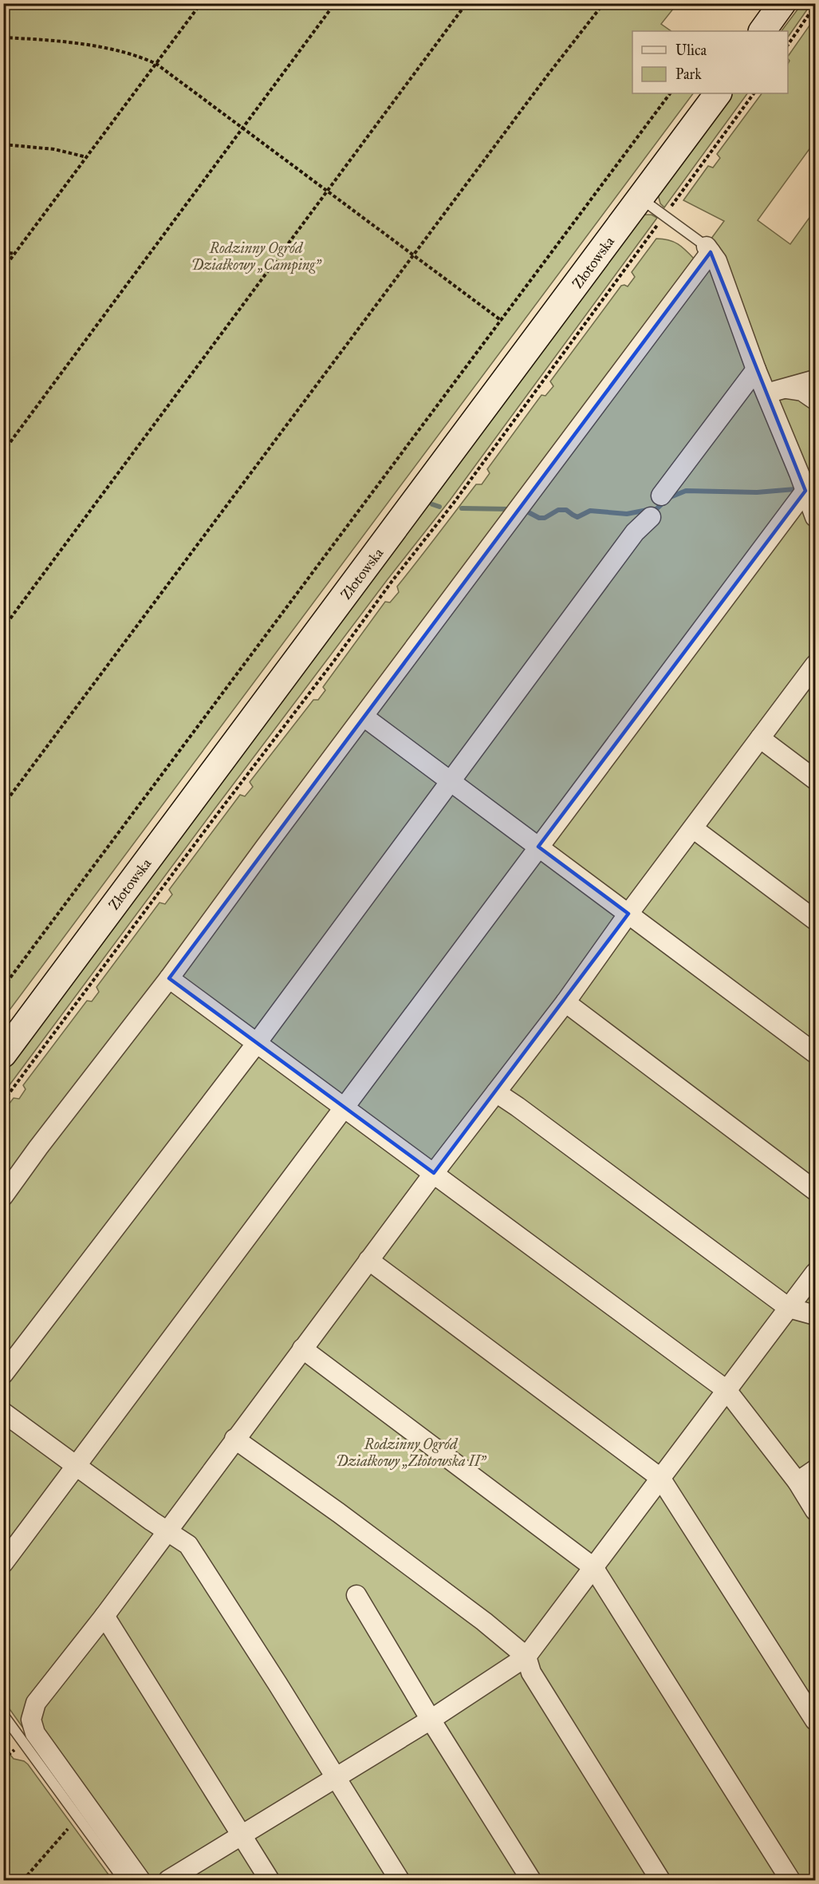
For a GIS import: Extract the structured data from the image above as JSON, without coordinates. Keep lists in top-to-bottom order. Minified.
{"streets":{"street":["Złotowska"]},"parks":["Rodzinny Ogród Działkowy „Camping”","Rodzinny Ogród Działkowy „Złotowska II”"],"legend":["Ulica","Park"]}
